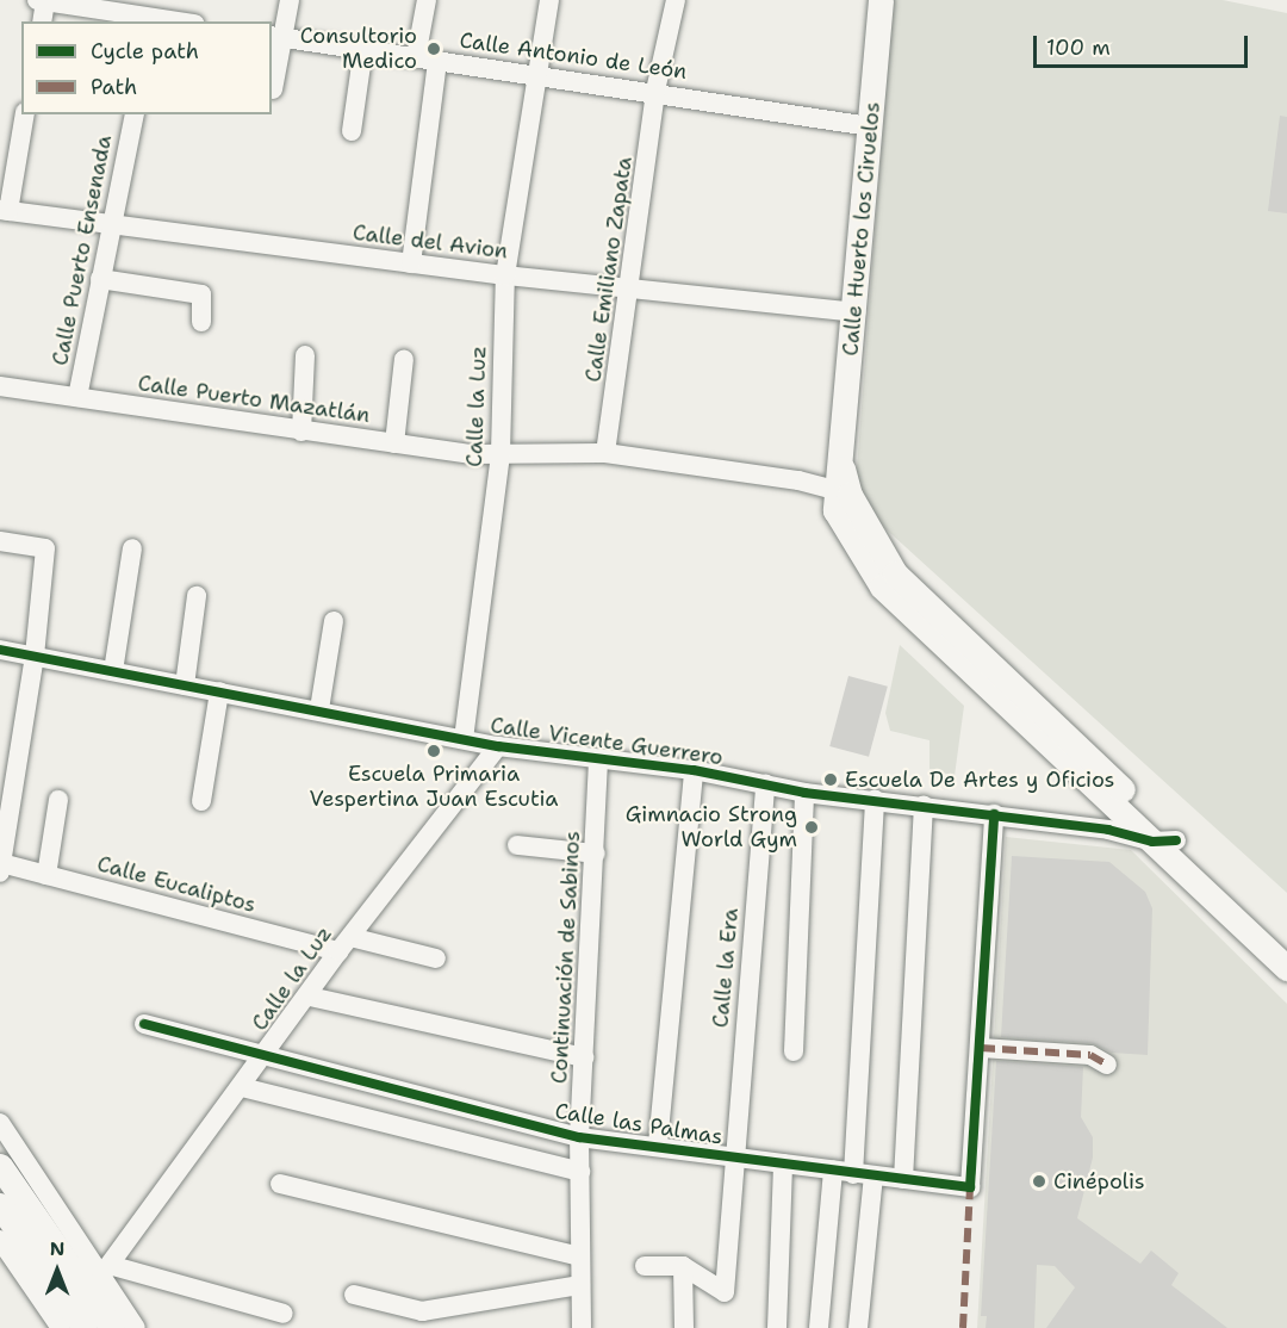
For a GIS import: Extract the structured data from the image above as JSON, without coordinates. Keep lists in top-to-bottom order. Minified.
{"streets":{"main road":["Calle Huerto los Ciruelos"],"street":["Calle Antonio de León","Calle del Avion","Calle Puerto Ensenada","Calle Emiliano Zapata","Calle Puerto Mazatlán","Calle la Luz","Calle Vicente Guerrero","Calle Eucaliptos","Continuación de Sabinos","Calle la Era","Calle las Palmas"]},"crossings":[["Calle Antonio de León","Calle Huerto los Ciruelos"],["Calle Antonio de León","Calle Emiliano Zapata"],["Calle Antonio de León","Calle la Luz"],["Calle Huerto los Ciruelos","Calle del Avion"],["Calle Huerto los Ciruelos","Calle Puerto Mazatlán"],["Calle del Avion","Calle Puerto Ensenada"],["Calle del Avion","Calle Emiliano Zapata"],["Calle del Avion","Calle la Luz"],["Calle Puerto Ensenada","Calle Puerto Mazatlán"],["Calle Emiliano Zapata","Calle Puerto Mazatlán"],["Calle Puerto Mazatlán","Calle la Luz"],["Calle la Luz","Calle Vicente Guerrero"],["Calle la Luz","Calle Eucaliptos"],["Calle la Luz","Calle las Palmas"],["Calle Vicente Guerrero","Continuación de Sabinos"],["Calle Vicente Guerrero","Calle la Era"],["Continuación de Sabinos","Calle las Palmas"],["Calle la Era","Calle las Palmas"]],"places":["Consultorio Medico","Escuela Primaria Vespertina Juan Escutia","Escuela De Artes y Oficios","Gimnacio Strong World Gym","Cinépolis"],"legend":["Cycle path","Path"],"scale_bar":"100 m","north":"top"}
